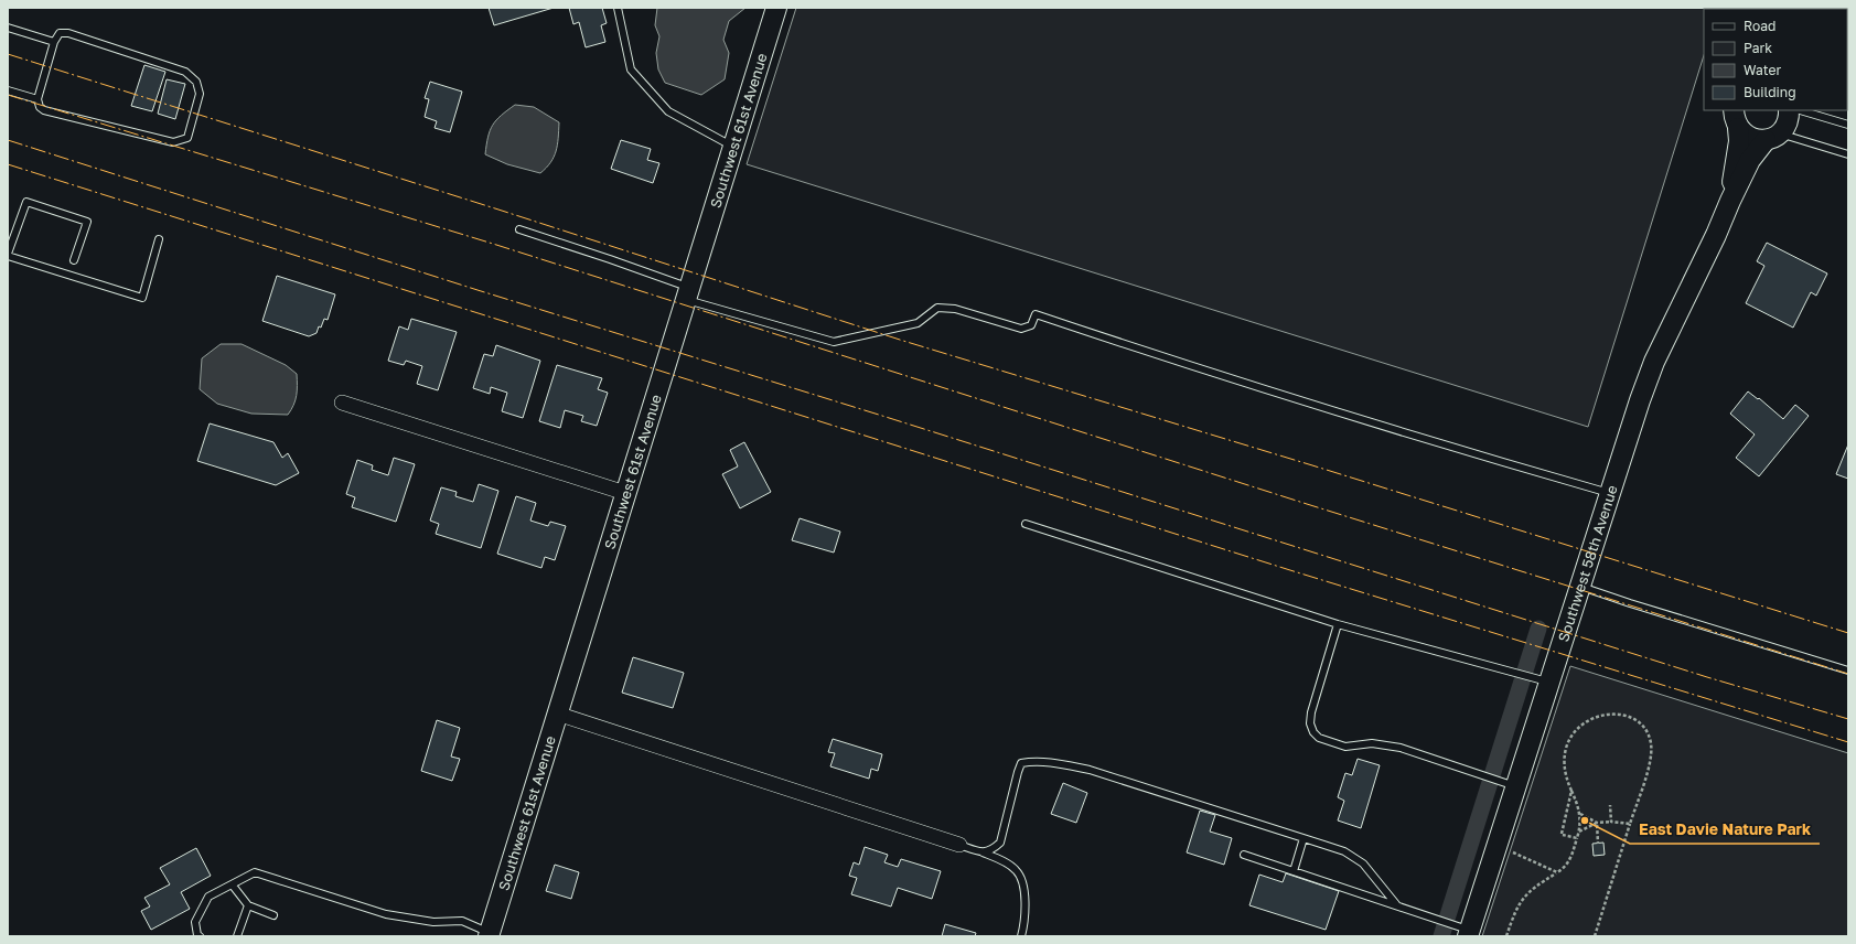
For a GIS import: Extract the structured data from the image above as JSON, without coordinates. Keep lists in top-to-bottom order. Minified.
{"streets":{"street":["Southwest 61st Avenue","Southwest 58th Avenue"]},"places":["East Davie Nature Park"],"legend":["Road","Park","Water","Building"]}
